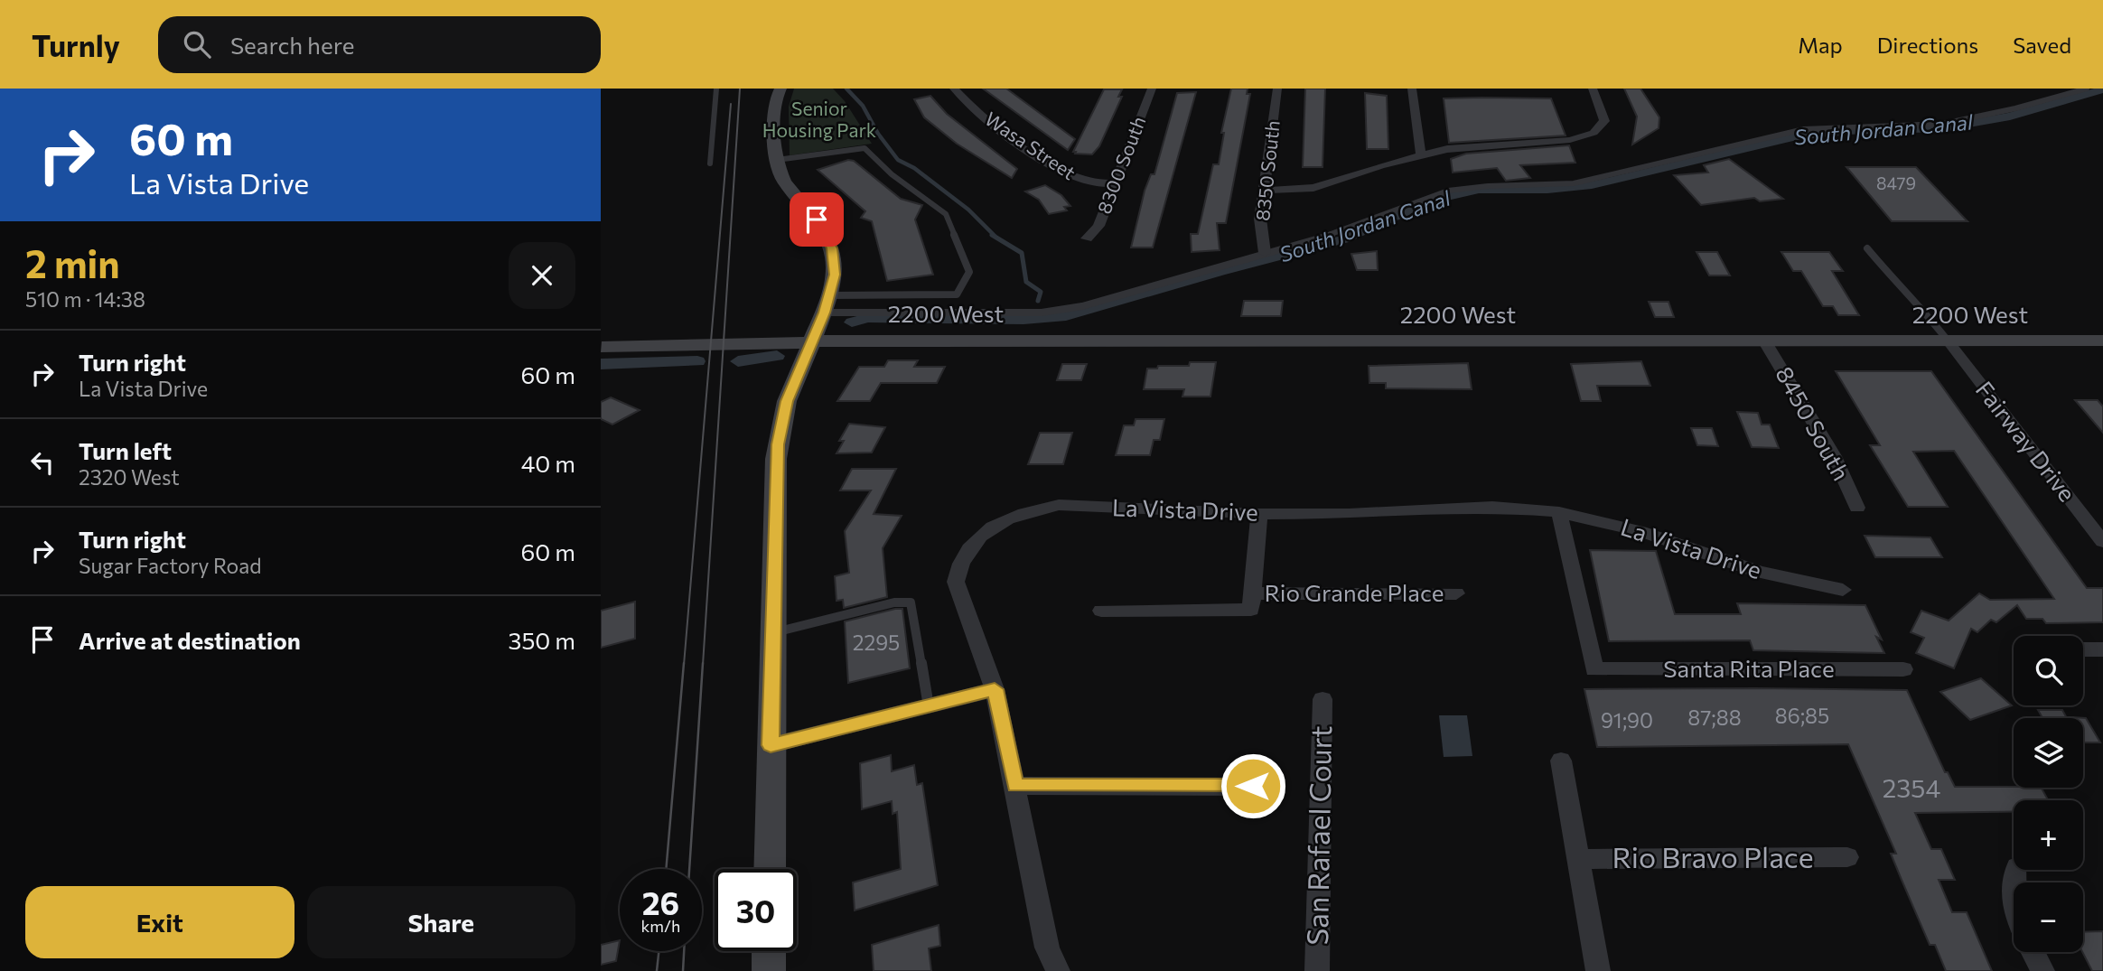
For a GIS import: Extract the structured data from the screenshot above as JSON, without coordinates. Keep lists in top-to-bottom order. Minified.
{"streets":{"street":["Wasa Street","8300 South","8350 South","2200 West","8450 South","Fairway Drive","La Vista Drive","Rio Grande Place","Santa Rita Place","San Rafael Court","Rio Bravo Place"]},"crossings":[["Wasa Street","8300 South"],["2200 West","8450 South"],["2200 West","Fairway Drive"],["La Vista Drive","Santa Rita Place"]],"water":["South Jordan Canal"],"parks":["Senior Housing Park"],"house_numbers":["8479","2295","86;85","87;88","91;90","2354"],"page":{"header":"Turnly","search":"Search here","nav":["Map","Directions","Saved"],"turn":["60 m","La Vista Drive"],"heading":["2 min","510 m · 14:38"],"list":[{"name":"Turn right","note":"La Vista Drive","value":"60 m"},{"name":"Turn left","note":"2320 West","value":"40 m"},{"name":"Turn right","note":"Sugar Factory Road","value":"60 m"},{"name":"Arrive at destination","value":"350 m"}],"map_buttons":["+","−"],"speed":"26 km/h","limit":"30","buttons":["Exit","Share"]}}
